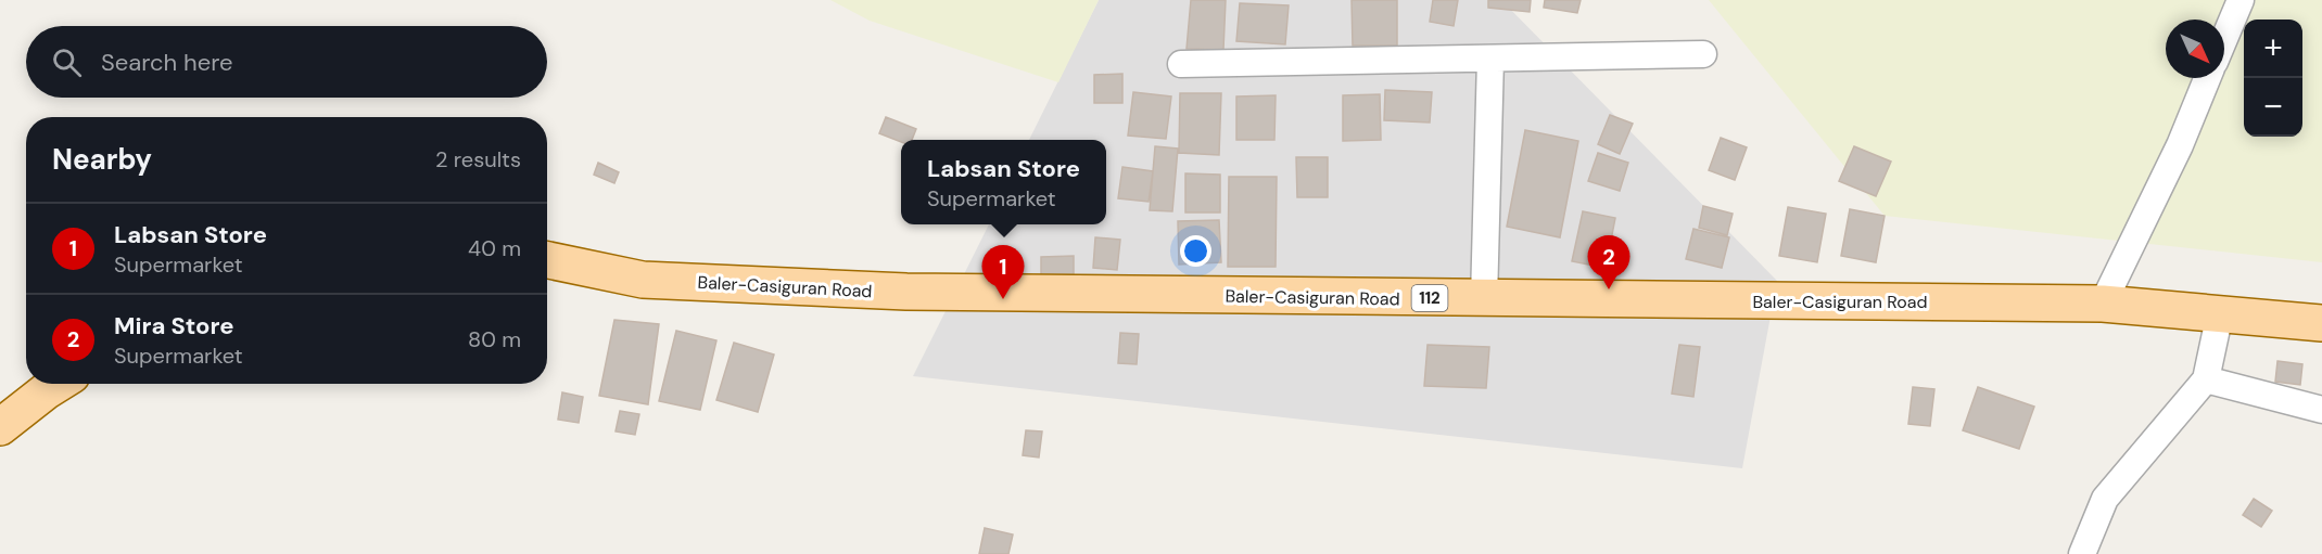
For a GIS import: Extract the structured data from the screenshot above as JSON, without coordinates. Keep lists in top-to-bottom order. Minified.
{"streets":{"main road":["Baler-Casiguran Road","112"]},"north":"bottom right","page":{"map_buttons":["+","−"],"search":"Search here","heading":["Nearby","2 results"],"popup":["Labsan Store","Supermarket"],"list":[{"mark":"1","name":"Labsan Store","note":"Supermarket","value":"40 m"},{"mark":"2","name":"Mira Store","note":"Supermarket","value":"80 m"}],"pins":["2","1"]}}
